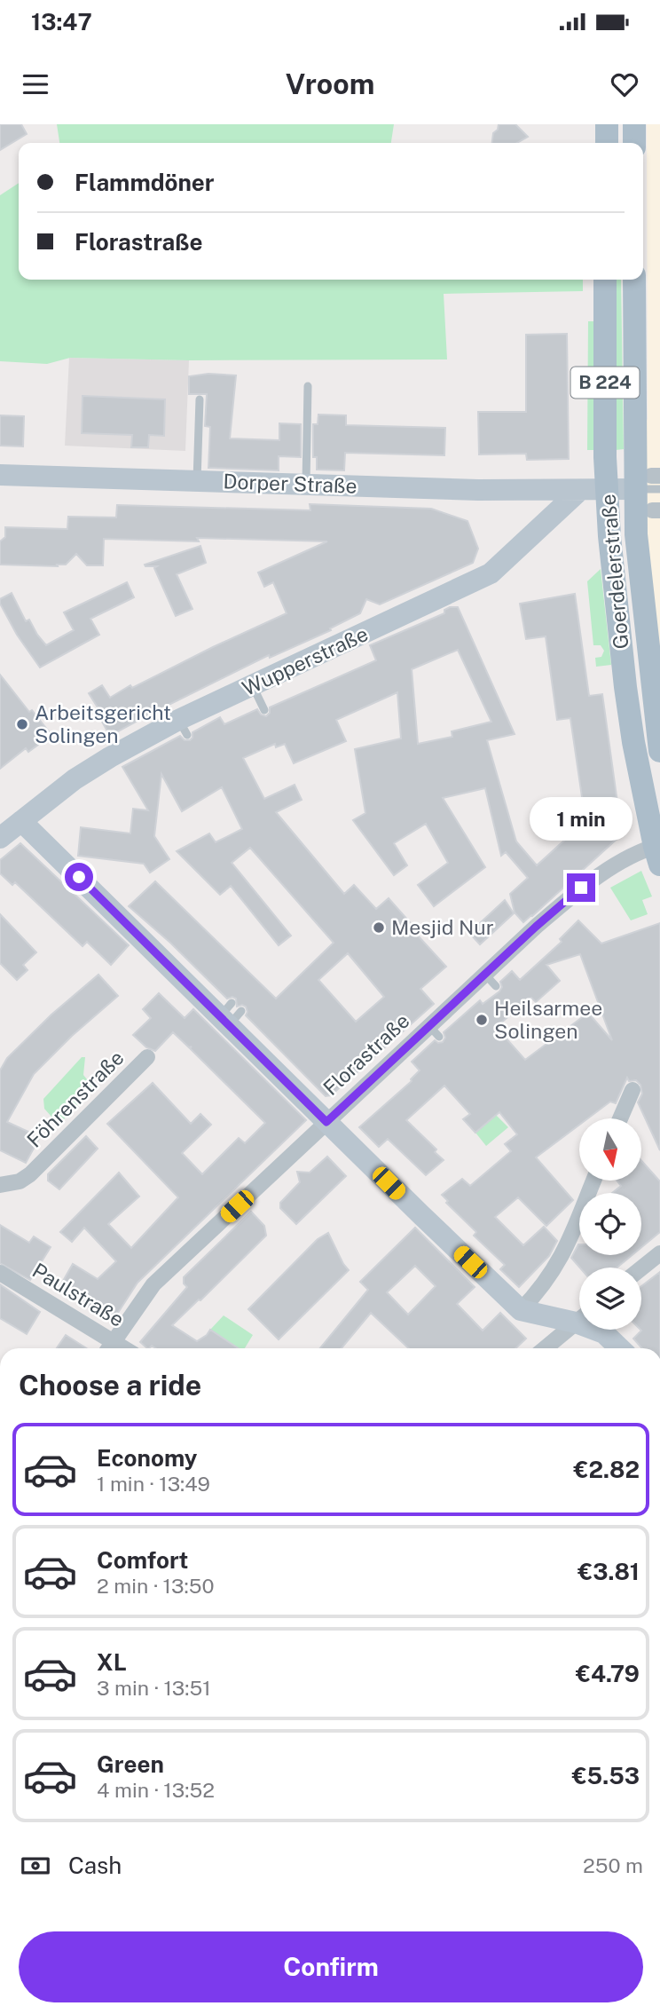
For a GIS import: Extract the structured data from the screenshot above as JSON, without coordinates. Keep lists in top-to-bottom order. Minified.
{"streets":{"main road":["B 224","Goerdelerstraße"],"street":["Dorper Straße","Wupperstraße","Florastraße","Föhrenstraße","Paulstraße"]},"crossings":[["Dorper Straße","Wupperstraße"],["Goerdelerstraße","Florastraße"],["Florastraße","Paulstraße"]],"places":["Arbeitsgericht Solingen","Mesjid Nur","Heilsarmee Solingen"],"north":"bottom","page":{"status":"13:47","header":"Vroom","banner":["Flammdöner","Florastraße"],"bubble":"1 min","heading":"Choose a ride","list":[{"name":"Economy","note":"1 min · 13:49","value":"€2.82"},{"name":"Comfort","note":"2 min · 13:50","value":"€3.81"},{"name":"XL","note":"3 min · 13:51","value":"€4.79"},{"name":"Green","note":"4 min · 13:52","value":"€5.53"}],"pay":["Cash","250 m"],"buttons":"Confirm"}}
